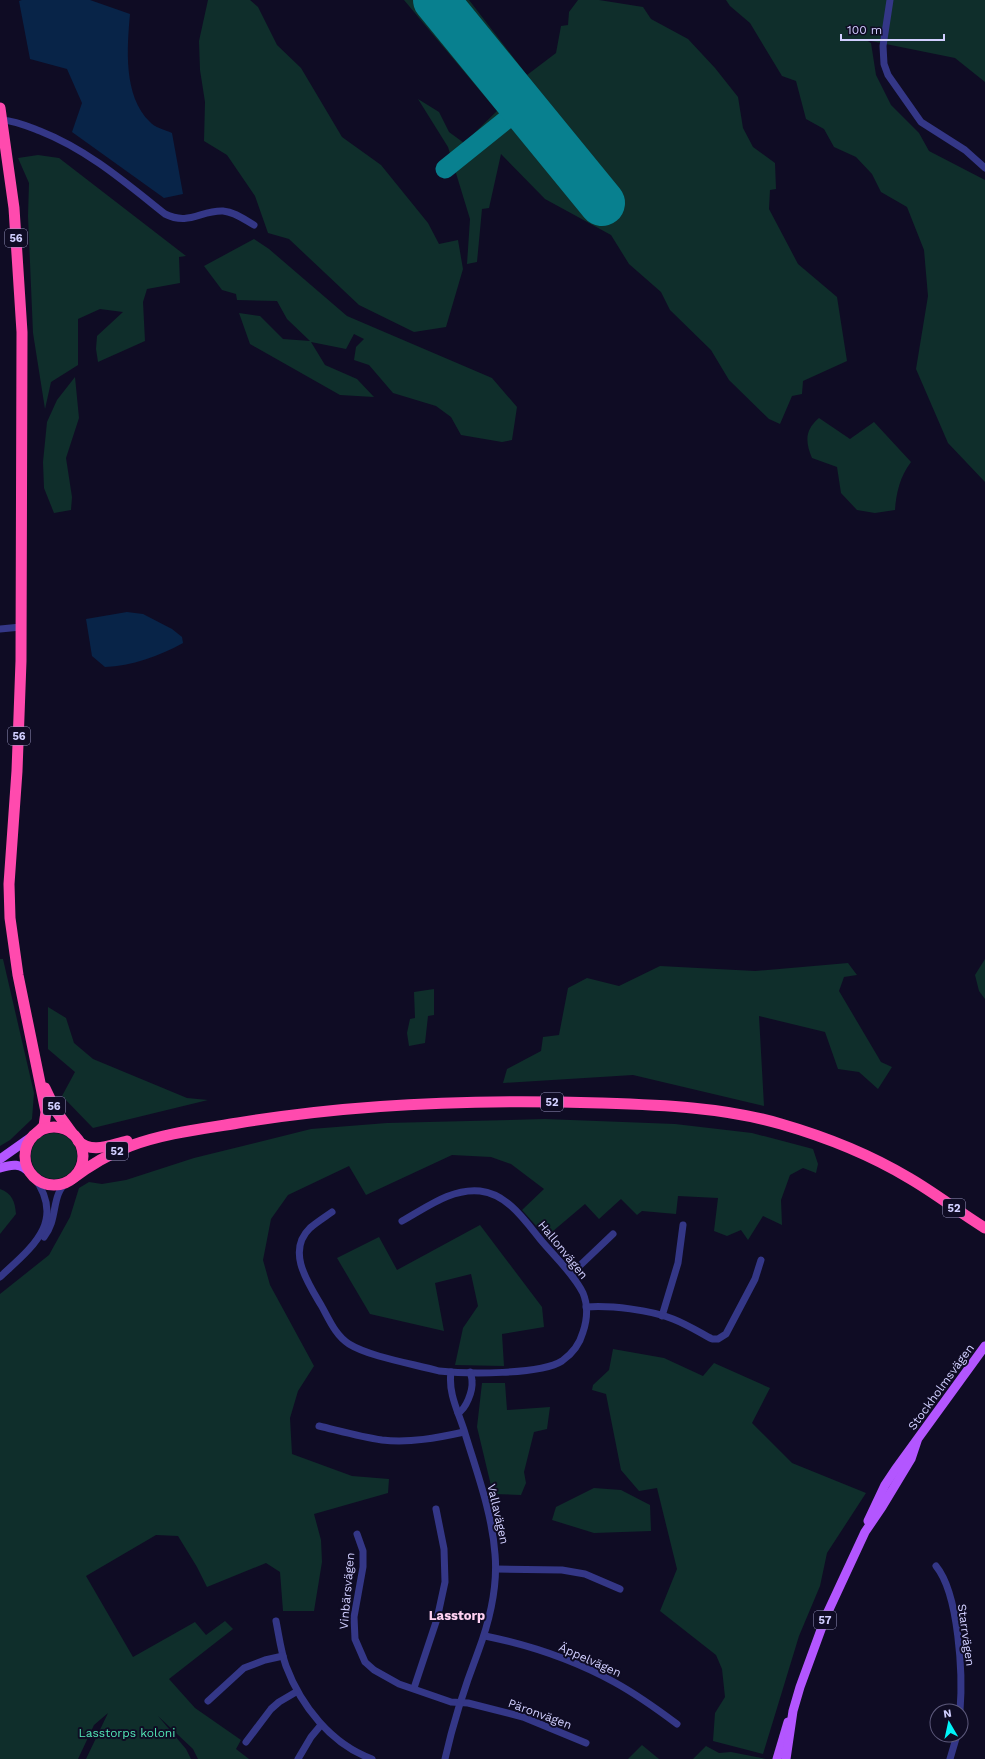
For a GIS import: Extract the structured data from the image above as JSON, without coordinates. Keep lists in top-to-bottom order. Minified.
{"streets":{"highway":["56","52"],"main road":["Stockholmsvägen","57"],"street":["Hallonvägen","Vallavägen","Vinbärsvägen","Starrvägen","Äppelvägen","Päronvägen"]},"crossings":[["56","52"],["Hallonvägen","Vallavägen"],["Vallavägen","Vinbärsvägen"],["Vallavägen","Äppelvägen"],["Vallavägen","Päronvägen"],["Vinbärsvägen","Päronvägen"]],"districts":["Lasstorp"],"parks":["Lasstorps koloni"],"scale_bar":"100 m","north":"top"}
